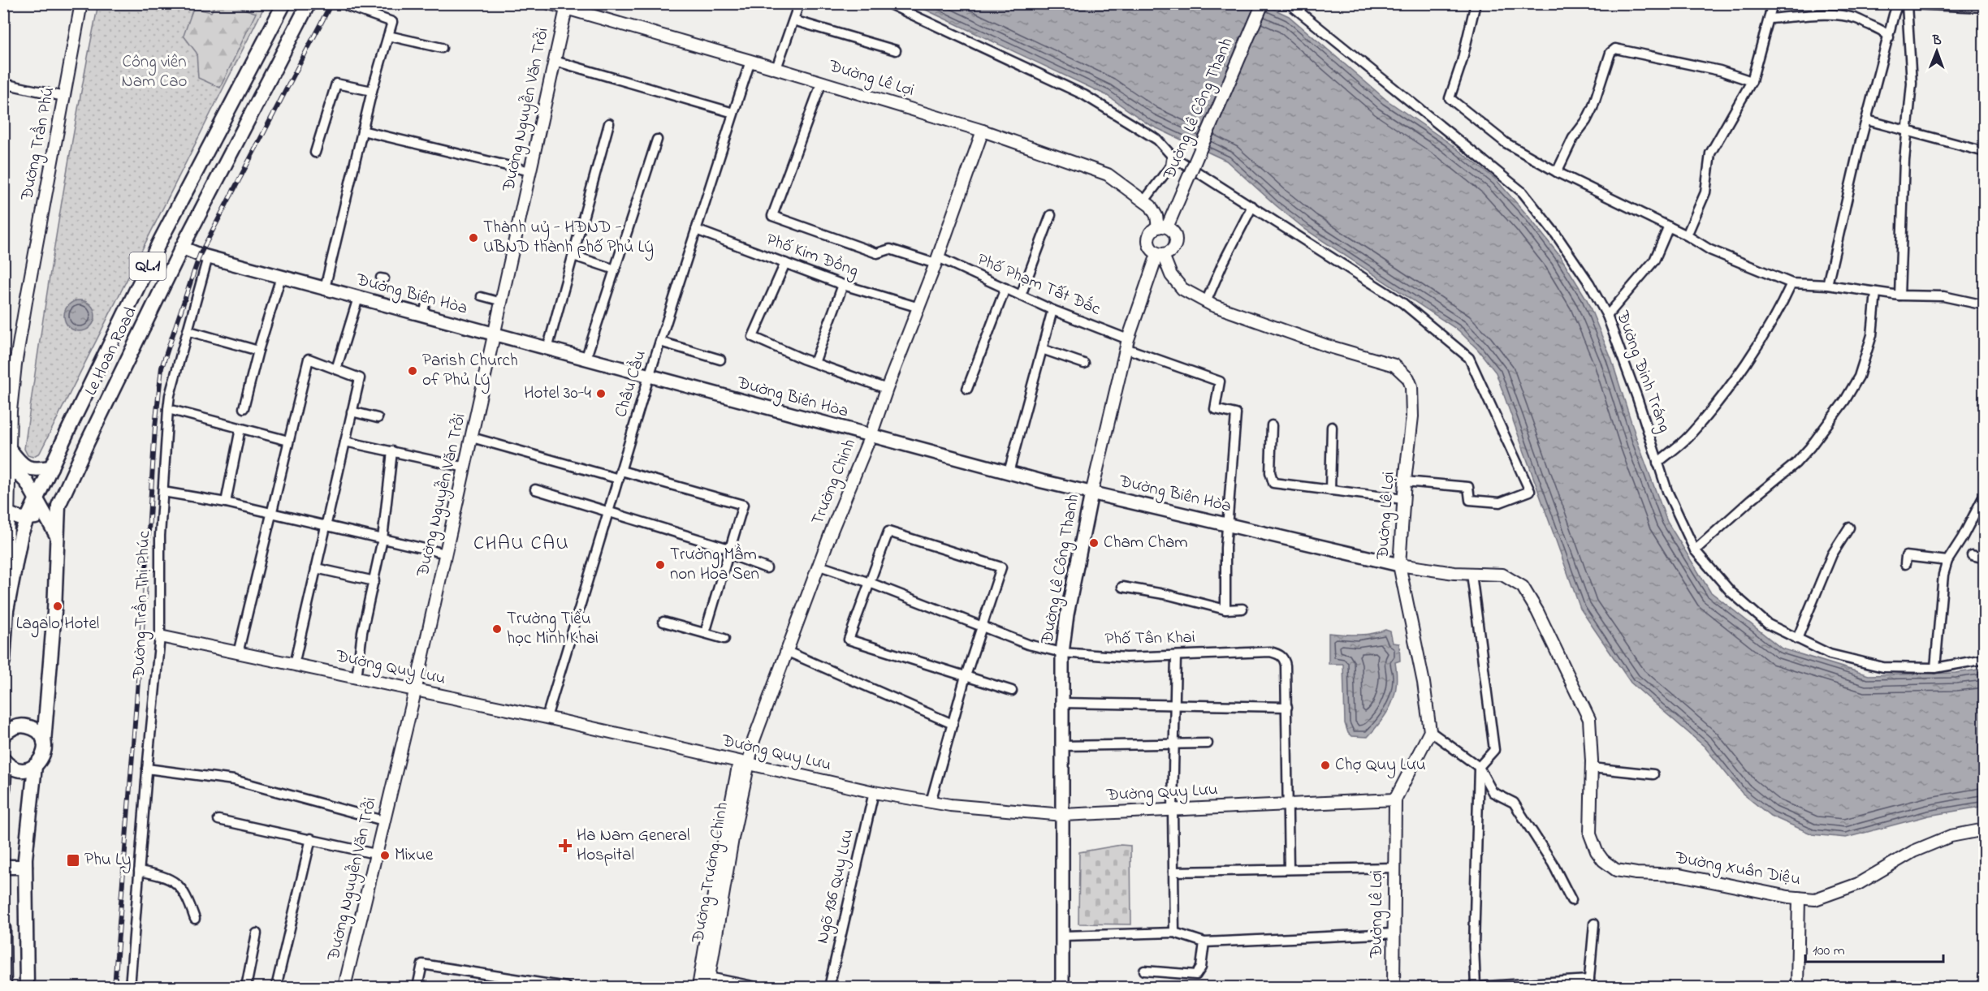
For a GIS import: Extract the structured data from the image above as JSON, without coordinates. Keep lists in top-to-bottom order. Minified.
{"streets":{"main road":["Đường Lê Công Thanh","QL.1","Đường Biên Hòa","Le Hoan Road"],"street":["Đường Lê Lợi","Đường Nguyễn Văn Trỗi","Đường Trần Phú","Phố Kim Đồng","Phố Phạm Tất Đắc","Đường Đinh Tráng","Châu Cầu","Trường Chinh","Đường Trần Thị Phúc","Phố Tân Khai","Đường Quy Lưu","Đường Xuân Diệu","Đường Trường Chinh","Ngõ 136 Quy Lưu"]},"crossings":[["Đường Lê Lợi","Đường Lê Công Thanh"],["Đường Lê Lợi","Đường Nguyễn Văn Trỗi"],["Đường Lê Lợi","Phố Phạm Tất Đắc"],["Đường Lê Lợi","Đường Biên Hòa"],["Đường Lê Lợi","Châu Cầu"],["Đường Lê Lợi","Trường Chinh"],["Đường Lê Lợi","Đường Quy Lưu"],["Đường Lê Lợi","Đường Xuân Diệu"],["Đường Lê Công Thanh","Phố Phạm Tất Đắc"],["Đường Lê Công Thanh","Đường Biên Hòa"],["Đường Lê Công Thanh","Phố Tân Khai"],["Đường Lê Công Thanh","Đường Quy Lưu"],["Đường Nguyễn Văn Trỗi","Đường Biên Hòa"],["Đường Nguyễn Văn Trỗi","Đường Quy Lưu"],["Đường Trần Phú","Le Hoan Road"],["Phố Kim Đồng","Châu Cầu"],["Phố Kim Đồng","Trường Chinh"],["Phố Phạm Tất Đắc","Đường Biên Hòa"],["Phố Phạm Tất Đắc","Trường Chinh"],["Đường Biên Hòa","Le Hoan Road"],["Đường Biên Hòa","Châu Cầu"],["Đường Biên Hòa","Trường Chinh"],["Đường Biên Hòa","Đường Trần Thị Phúc"],["Đường Biên Hòa","Đường Xuân Diệu"],["Châu Cầu","Đường Quy Lưu"],["Trường Chinh","Phố Tân Khai"],["Trường Chinh","Đường Quy Lưu"],["Trường Chinh","Đường Trường Chinh"],["Đường Trần Thị Phúc","Đường Quy Lưu"],["Phố Tân Khai","Đường Quy Lưu"],["Đường Quy Lưu","Đường Trường Chinh"],["Đường Quy Lưu","Ngõ 136 Quy Lưu"]],"districts":["CHAU CAU"],"parks":["Công viên Nam Cao"],"places":{"other":["Thành uỷ - HĐND - UBND thành phố Phủ Lý","Parish Church of Phủ Lý","Hotel 30-4","Cham Cham","Trường Mầm non Hoa Sen","Lagalo Hotel","Trường Tiểu học Minh Khai","Chợ Quy Lưu","Mixue"],"health":["Ha Nam General Hospital"],"transit":["Phu Ly"]},"scale_bar":"100 m","north":"top"}
